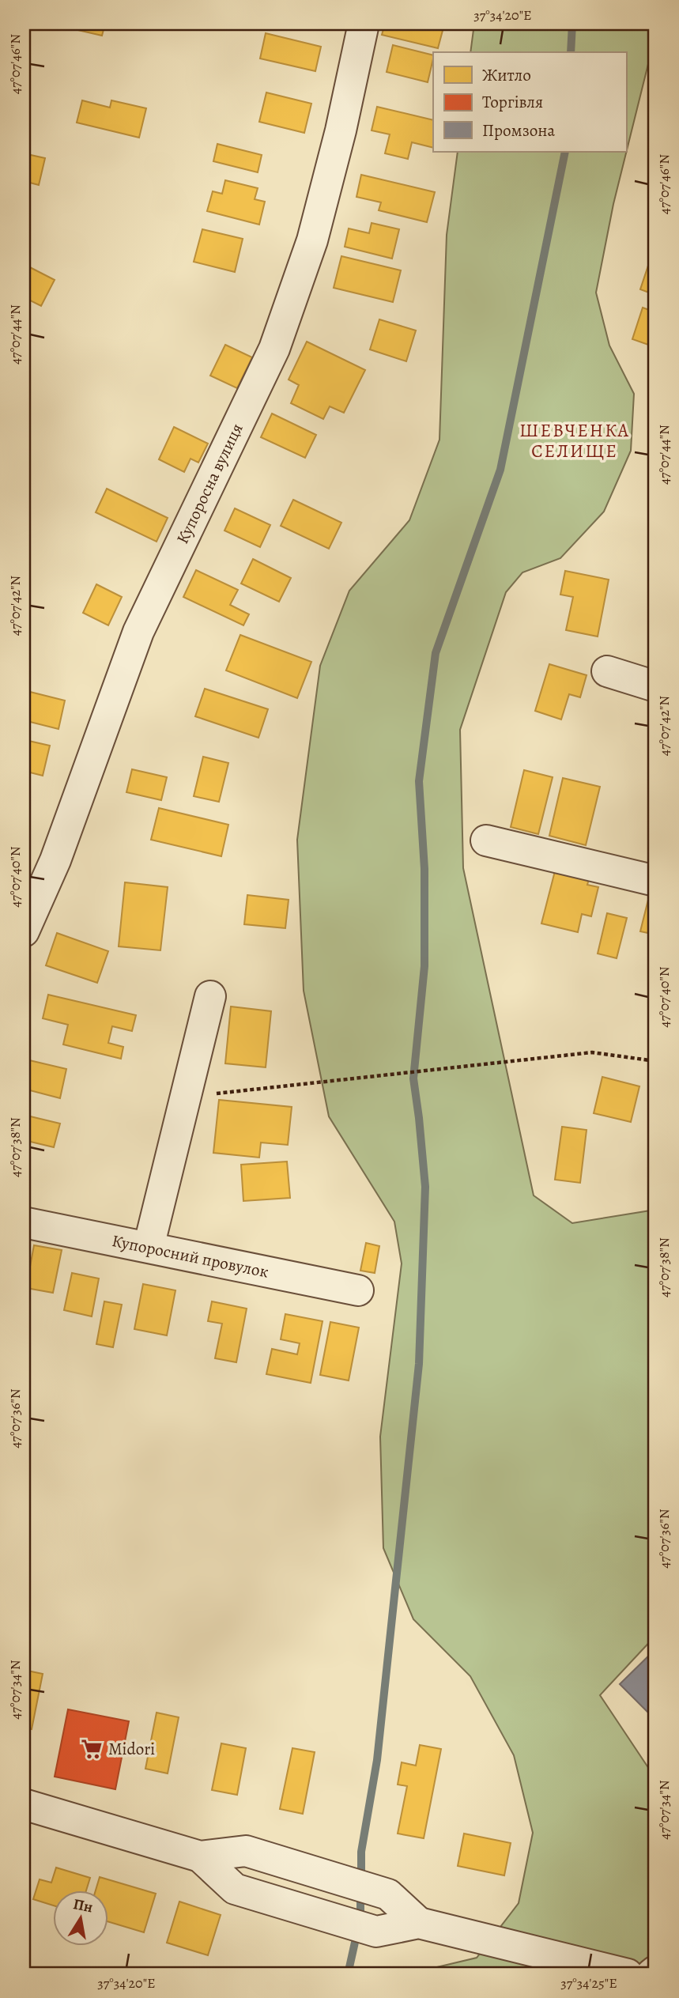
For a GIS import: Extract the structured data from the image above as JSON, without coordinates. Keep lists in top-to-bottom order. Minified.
{"streets":{"street":["Купоросна вулиця","Купоросний провулок"]},"districts":["ШЕВЧЕНКА СЕЛИЩЕ"],"places":{"supermarket":["Midori"]},"legend":["Житло","Торгівля","Промзона"],"north":"top","coordinates":["37°34'20\"E","47°07'46\"N","47°07'44\"N","47°07'42\"N","47°07'40\"N","47°07'38\"N","47°07'36\"N","47°07'34\"N","37°34'25\"E"]}
